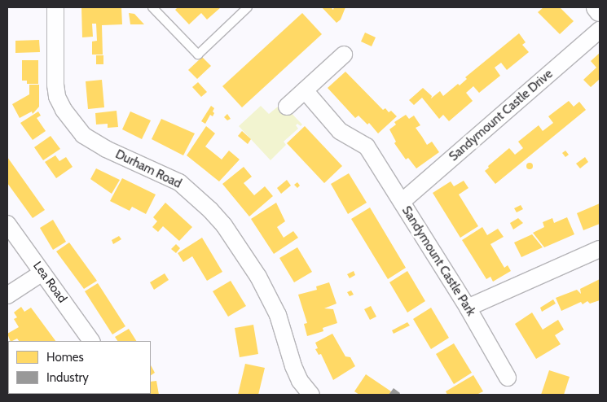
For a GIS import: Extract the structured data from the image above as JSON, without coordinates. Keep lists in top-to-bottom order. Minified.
{"streets":{"street":["Sandymount Castle Drive","Durham Road","Sandymount Castle Park","Lea Road"]},"crossings":[["Sandymount Castle Drive","Sandymount Castle Park"]],"legend":["Homes","Industry"]}
